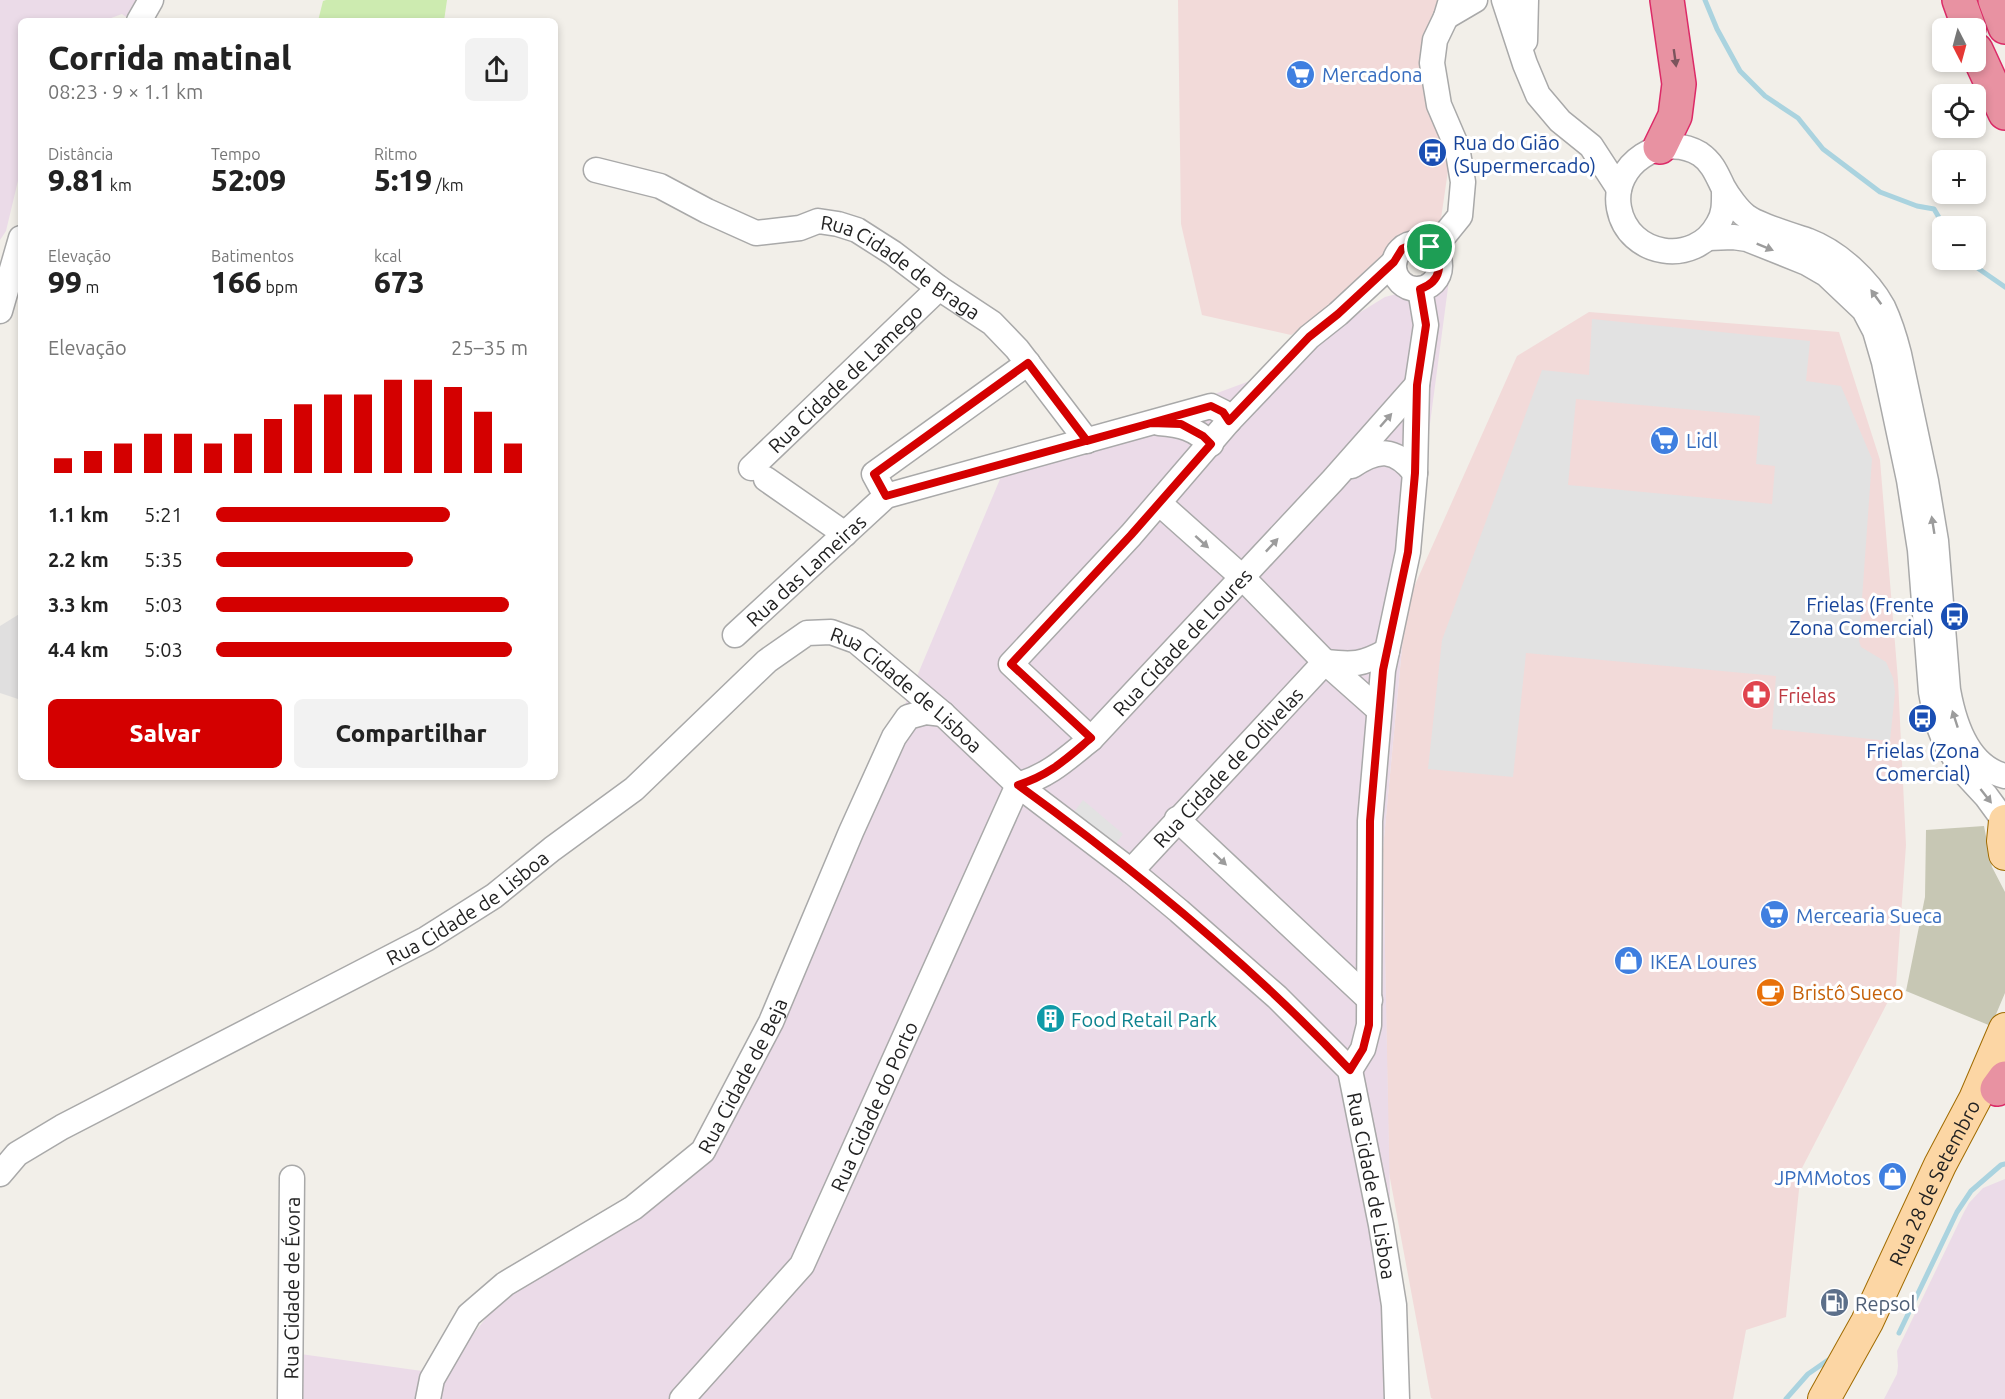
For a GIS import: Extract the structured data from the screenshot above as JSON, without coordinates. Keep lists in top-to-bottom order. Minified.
{"streets":{"main road":["Rua 28 de Setembro"],"street":["Rua Cidade de Braga","Rua Cidade de Lamego","Rua das Lameiras","Rua Cidade de Loures","Rua Cidade de Lisboa","Rua Cidade de Odivelas","Rua Cidade de Beja","Rua Cidade do Porto","Rua Cidade de Évora"]},"crossings":[["Rua Cidade de Braga","Rua Cidade de Lamego"],["Rua Cidade de Braga","Rua das Lameiras"],["Rua Cidade de Lamego","Rua das Lameiras"],["Rua Cidade de Loures","Rua Cidade de Lisboa"],["Rua Cidade de Loures","Rua Cidade do Porto"],["Rua Cidade de Lisboa","Rua Cidade de Odivelas"],["Rua Cidade de Lisboa","Rua Cidade de Beja"],["Rua Cidade de Lisboa","Rua Cidade do Porto"]],"places":{"supermarket":["Mercadona","Lidl","Mercearia Sueca"],"bus stop":["Rua do Gião (Supermercado)","Frielas (Frente Zona Comercial)","Frielas (Zona Comercial)"],"pharmacy":["Frielas"],"shop":["IKEA Loures","JPMMotos"],"cafe":["Bristô Sueco"],"building":["Food Retail Park"],"fuel station":["Repsol"]},"north":"bottom","page":{"map_buttons":["+","−"],"heading":["Corrida matinal","08:23 · 9 × 1.1 km"],"stats":[["Distância","9.81 km"],["Tempo","52:09"],["Ritmo","5:19 /km"],["Elevação","99 m"],["Batimentos","166 bpm"],["kcal","673"]],"chart":["Elevação","25–35 m"],"list":[{"name":"1.1 km","note":"5:21"},{"name":"2.2 km","note":"5:35"},{"name":"3.3 km","note":"5:03"},{"name":"4.4 km","note":"5:03"}],"buttons":["Salvar","Compartilhar"]}}
